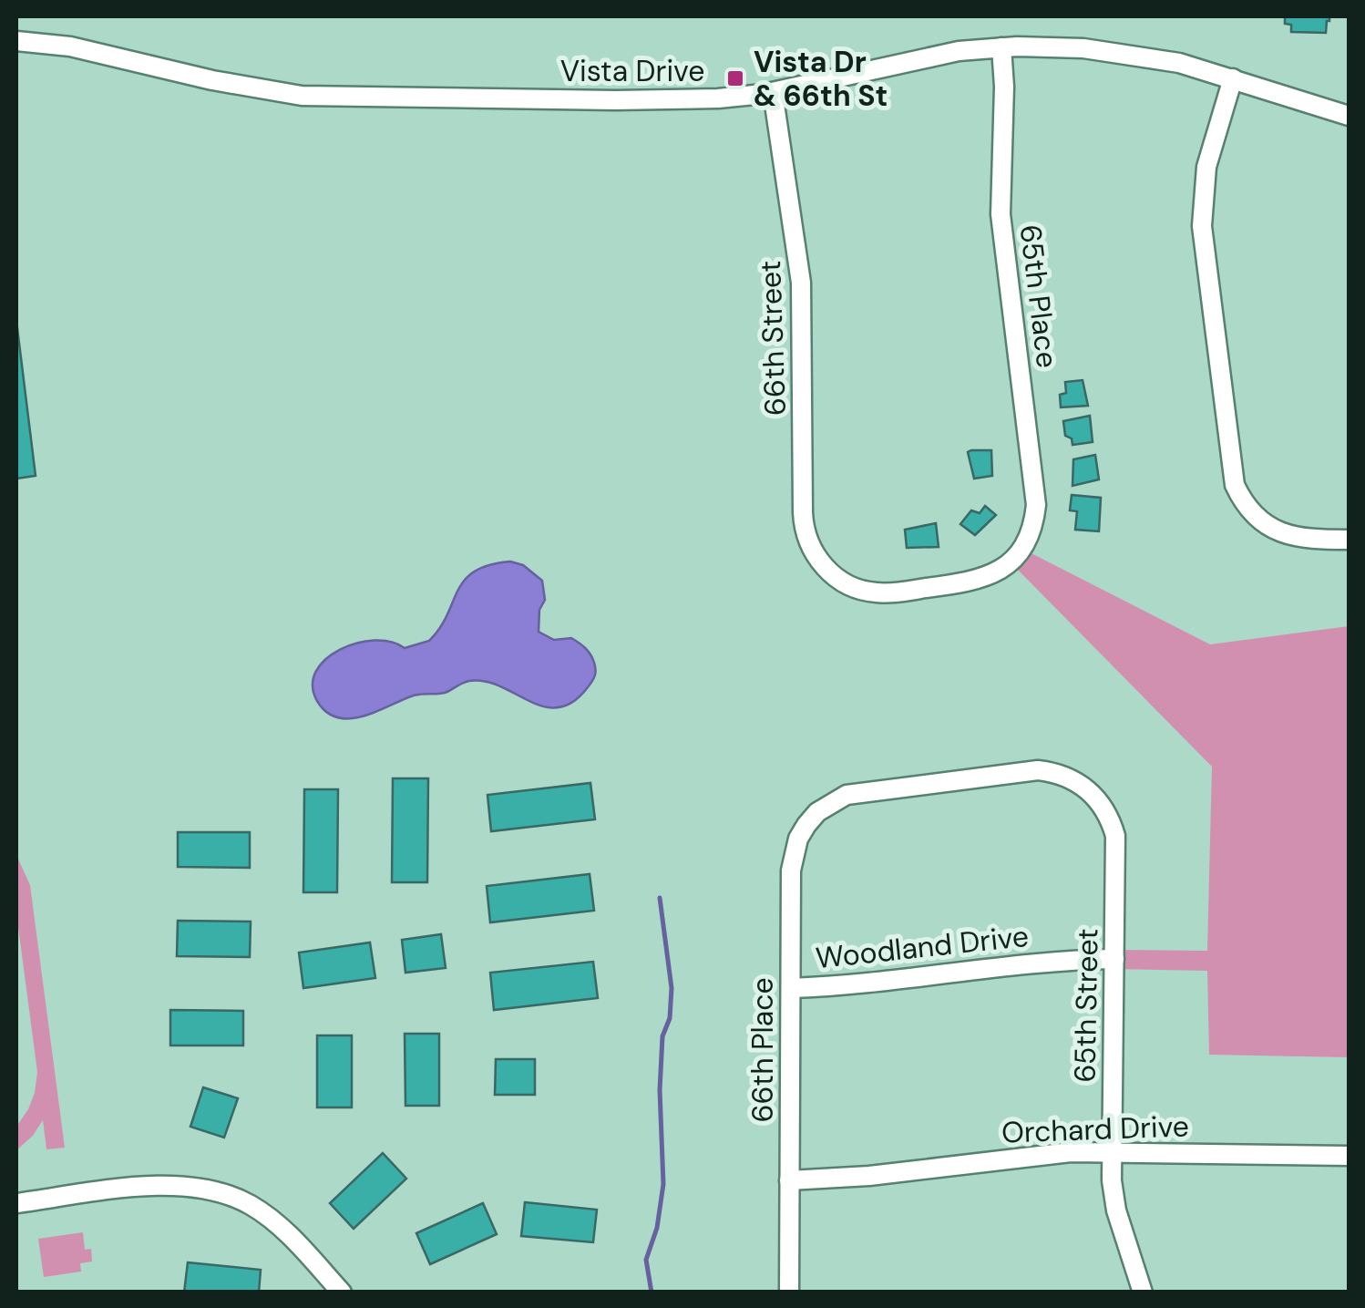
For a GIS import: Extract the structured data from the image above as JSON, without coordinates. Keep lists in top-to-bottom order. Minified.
{"streets":{"street":["Vista Drive","65th Place","66th Street","Woodland Drive","65th Street","66th Place","Orchard Drive"]},"crossings":[["Vista Drive","65th Place"],["Vista Drive","66th Street"],["65th Place","66th Street"],["Woodland Drive","65th Street"],["Woodland Drive","66th Place"],["65th Street","66th Place"],["65th Street","Orchard Drive"],["66th Place","Orchard Drive"]],"places":{"transit":["Vista Dr & 66th St"]}}
